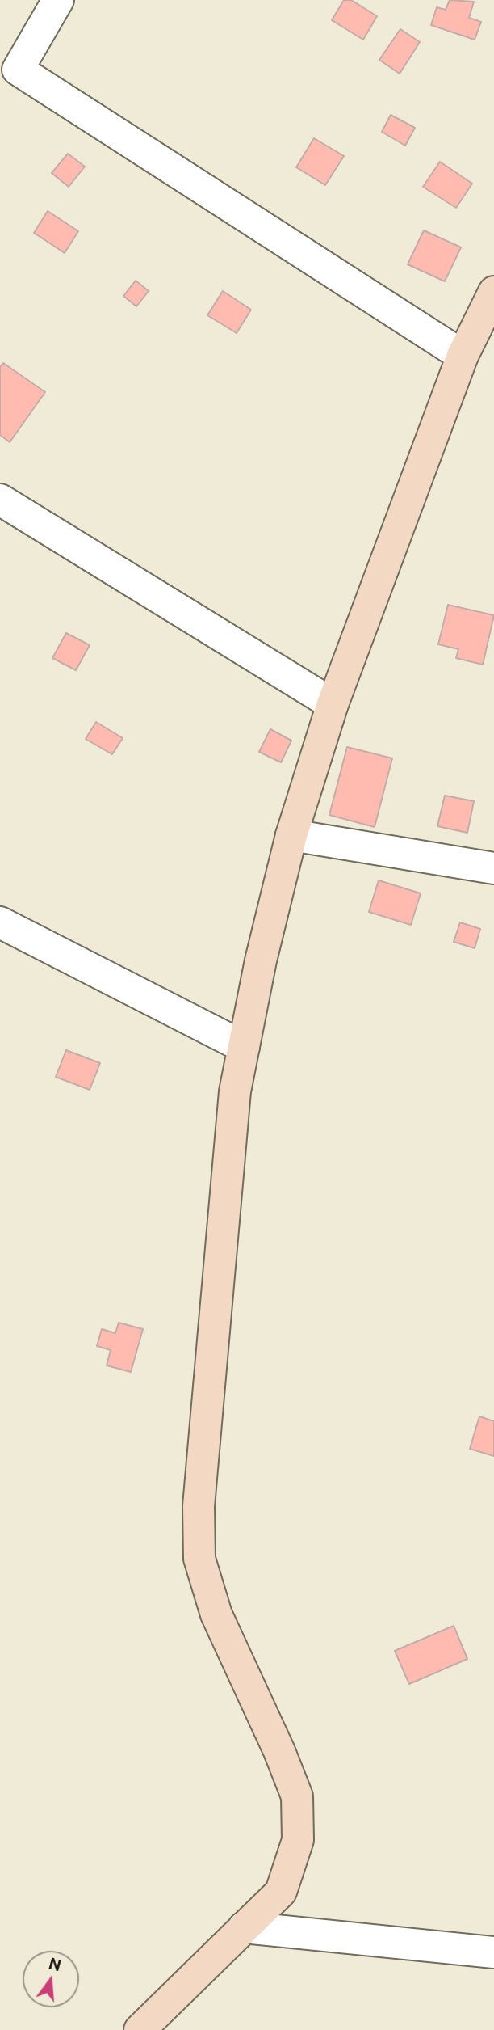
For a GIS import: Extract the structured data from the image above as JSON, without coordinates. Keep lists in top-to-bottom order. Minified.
{"north":"top"}
